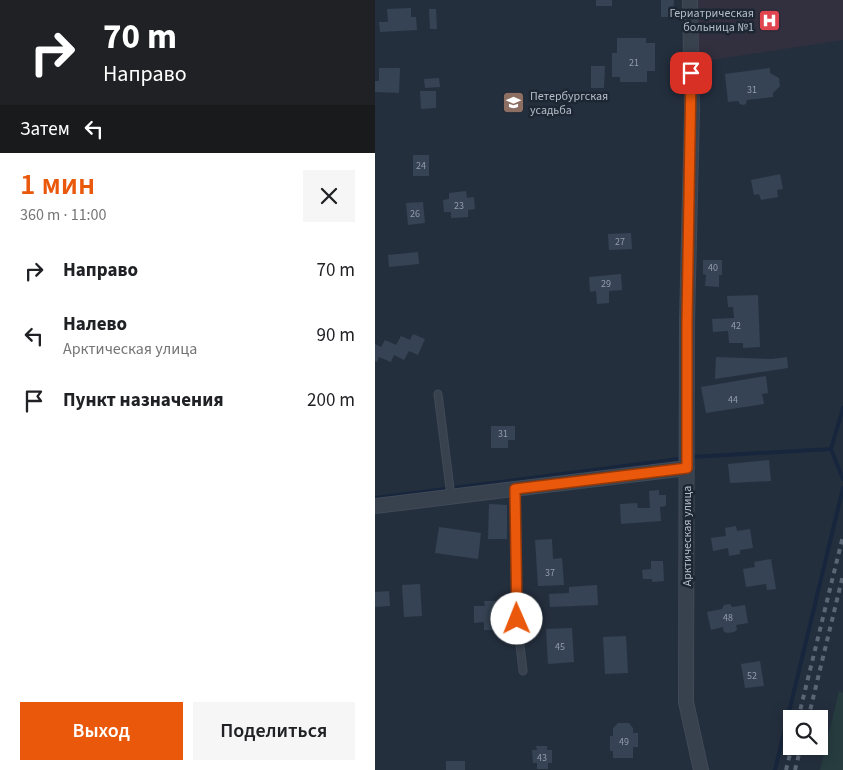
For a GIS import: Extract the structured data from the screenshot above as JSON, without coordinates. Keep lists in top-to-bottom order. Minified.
{"streets":{"street":["Арктическая улица"]},"places":{"hospital":["Гериатрическая больница №1"],"school or university":["Петербургская усадьба"]},"house_numbers":["21","31","24","23","26","27","40","29","42","44","31","37","48","45","52","49","43"],"page":{"turn":["70 m","Направо"],"then":"Затем","heading":["1 мин","360 m · 11:00"],"list":[{"name":"Направо","value":"70 m"},{"name":"Налево","note":"Арктическая улица","value":"90 m"},{"name":"Пункт назначения","value":"200 m"}],"buttons":["Выход","Поделиться"]}}
